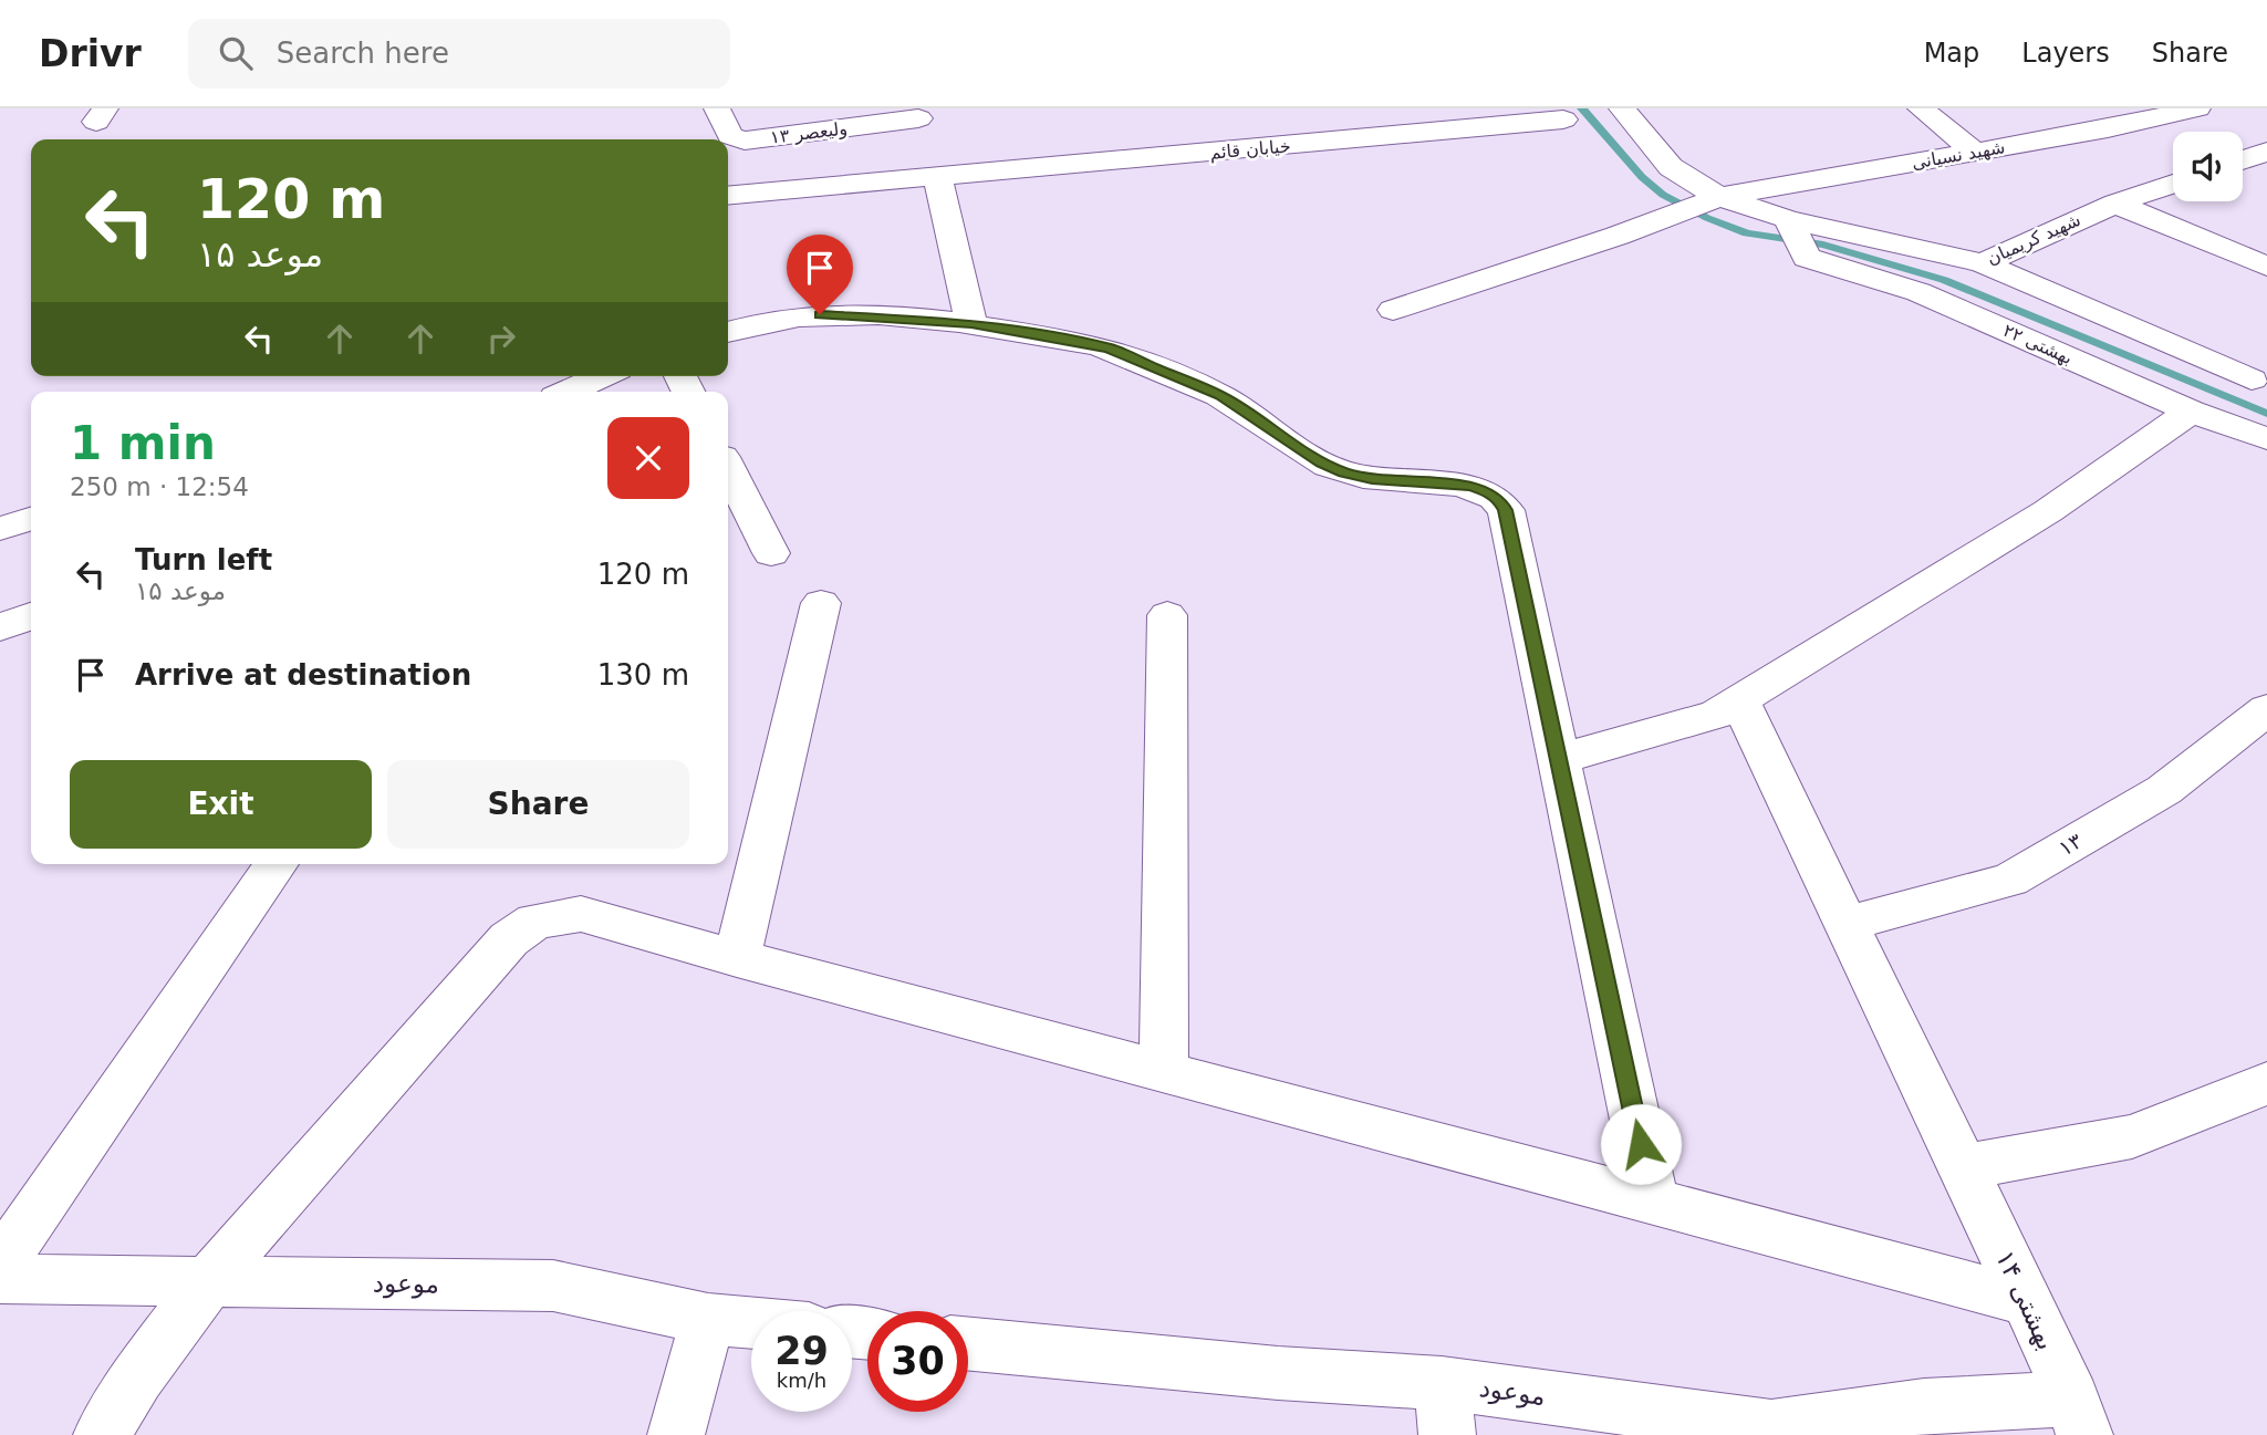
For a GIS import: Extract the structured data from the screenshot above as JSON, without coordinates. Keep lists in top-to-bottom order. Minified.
{"streets":{"street":["ولیعصر ۱۳","خیابان قائم","شهید نسیانی","شهید کریمیان","بهشتی ۲۲","۱۳","موعود","بهشتی ۱۴"]},"crossings":[["شهید نسیانی","شهید کریمیان"],["شهید کریمیان","بهشتی ۲۲"],["۱۳","بهشتی ۱۴"],["موعود","بهشتی ۱۴"]],"page":{"header":"Drivr","search":"Search here","nav":["Map","Layers","Share"],"turn":["120 m","موعد ۱۵"],"heading":["1 min","250 m · 12:54"],"list":[{"name":"Turn left","note":"موعد ۱۵","value":"120 m"},{"name":"Arrive at destination","value":"130 m"}],"buttons":["Exit","Share"],"speed":"29 km/h","limit":"30"}}
